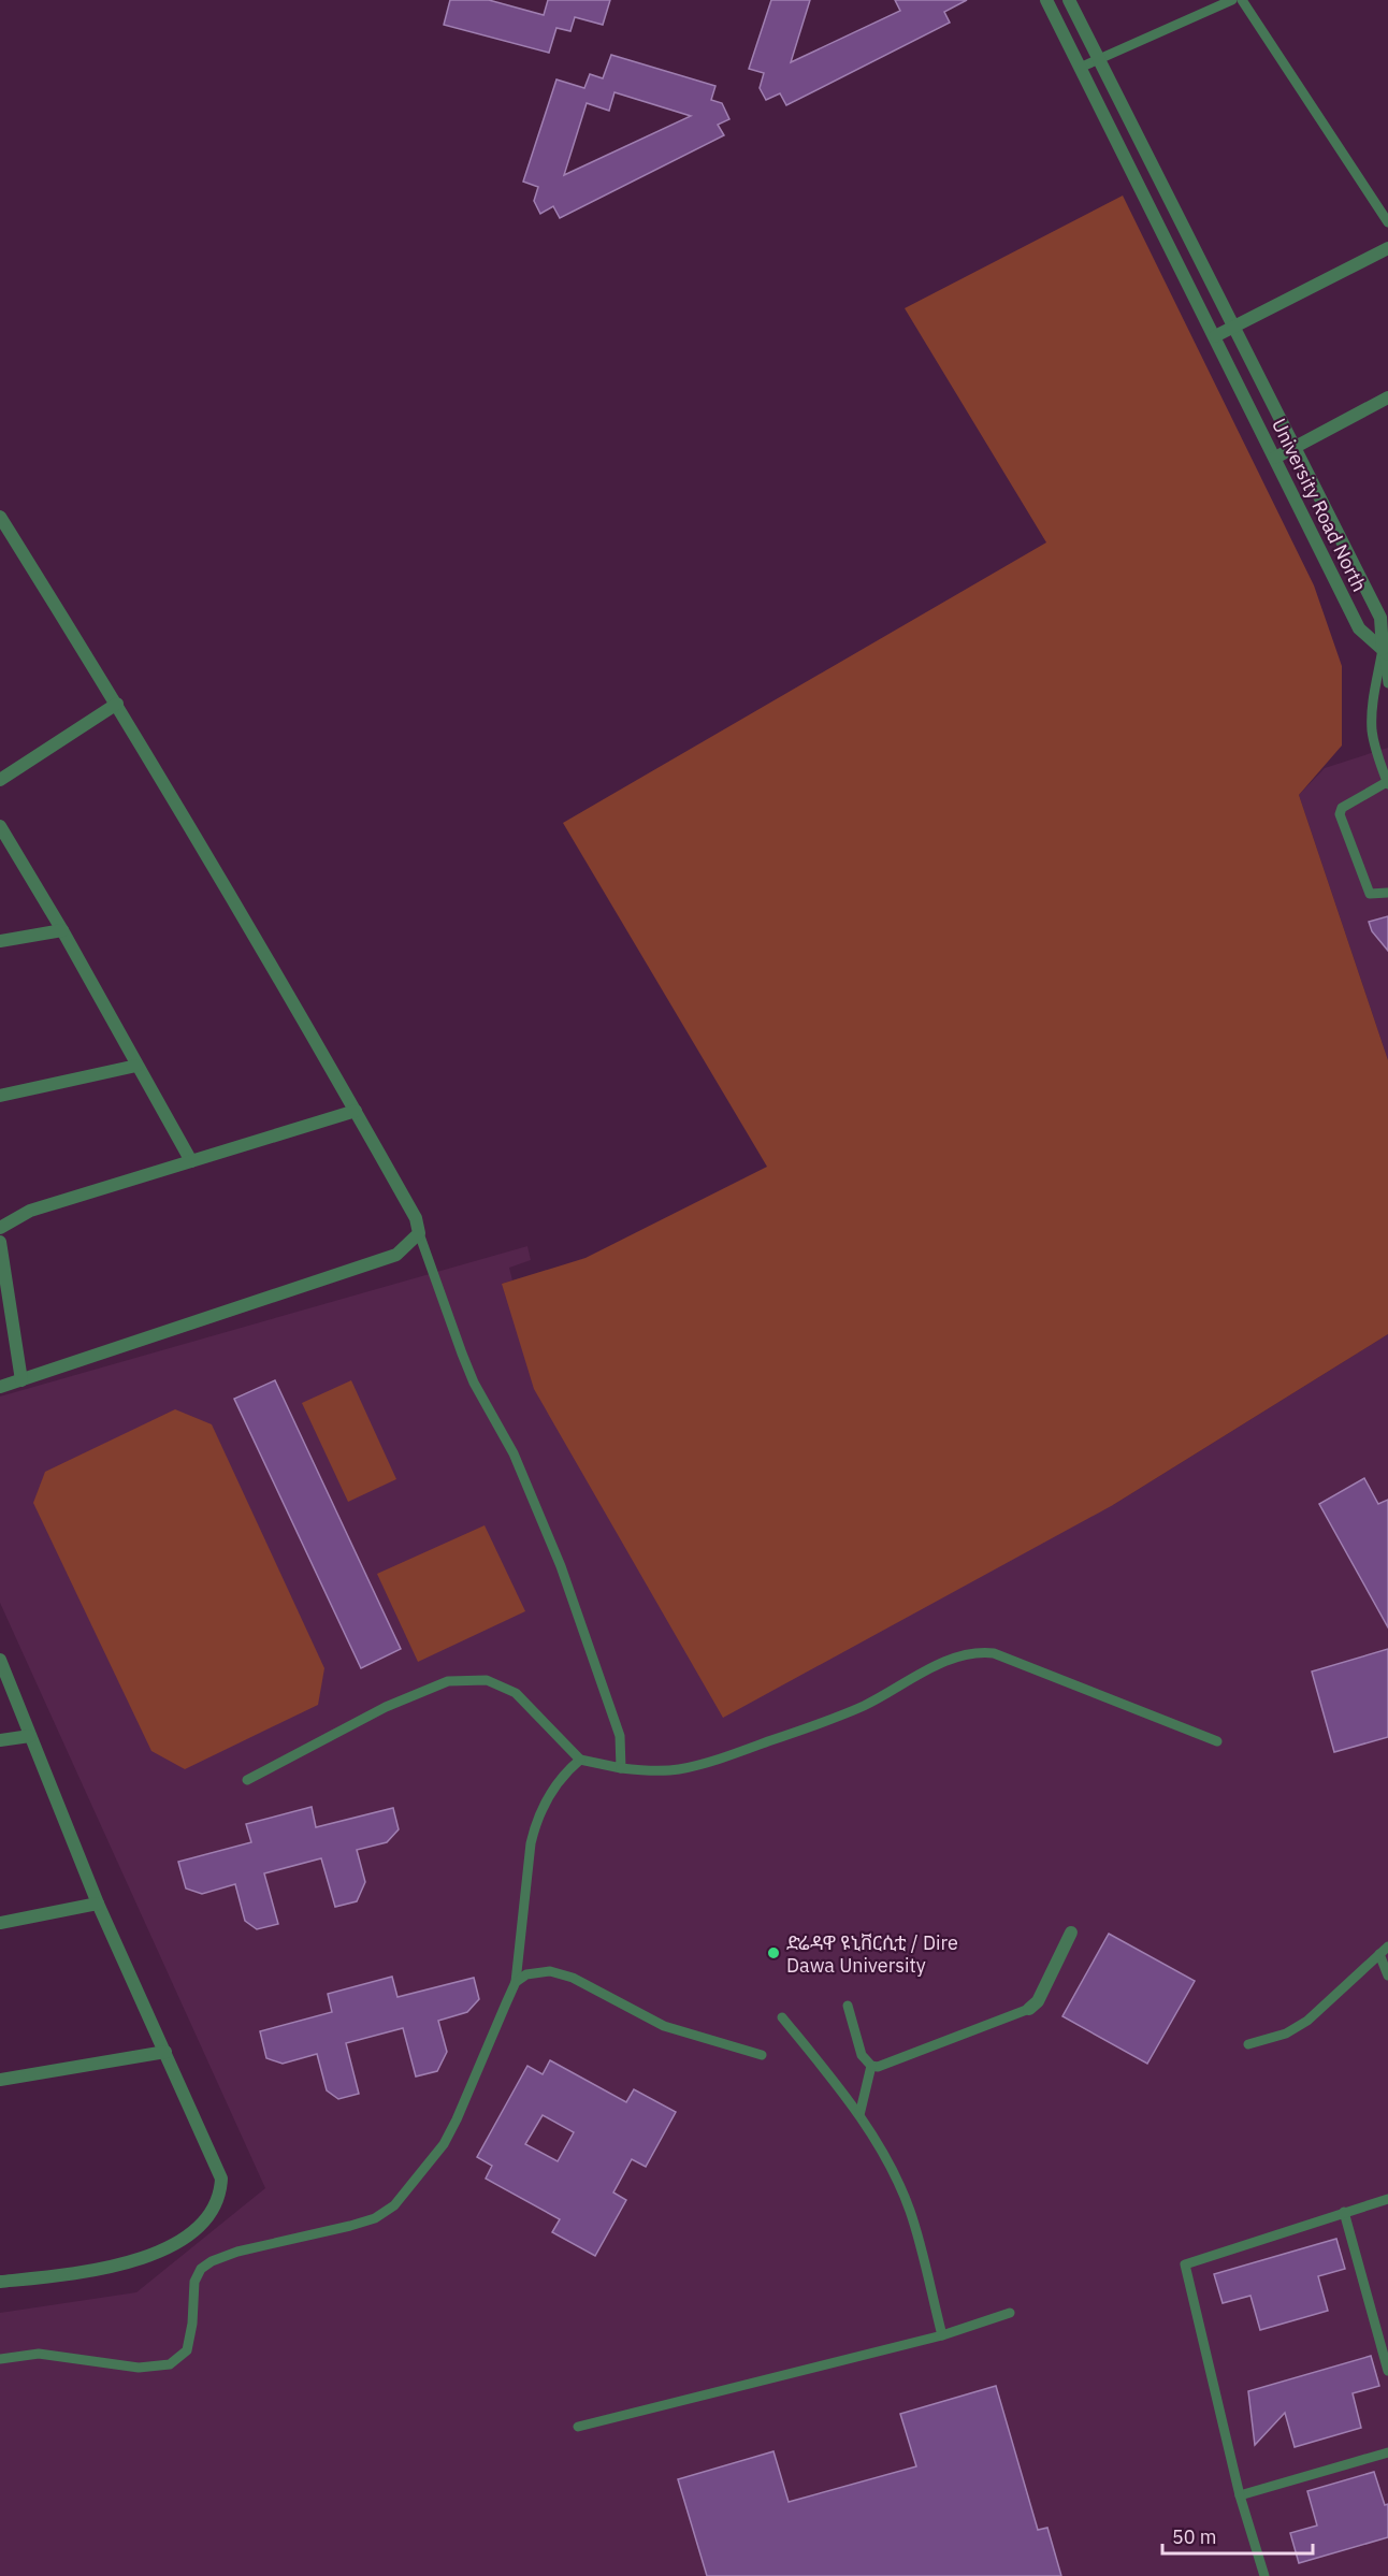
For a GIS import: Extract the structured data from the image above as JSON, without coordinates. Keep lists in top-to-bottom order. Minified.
{"streets":{"street":["University Road North"]},"places":["ድሬዳዋ ዩኒቨርሲቲ / Dire Dawa University"],"scale_bar":"50 m"}
